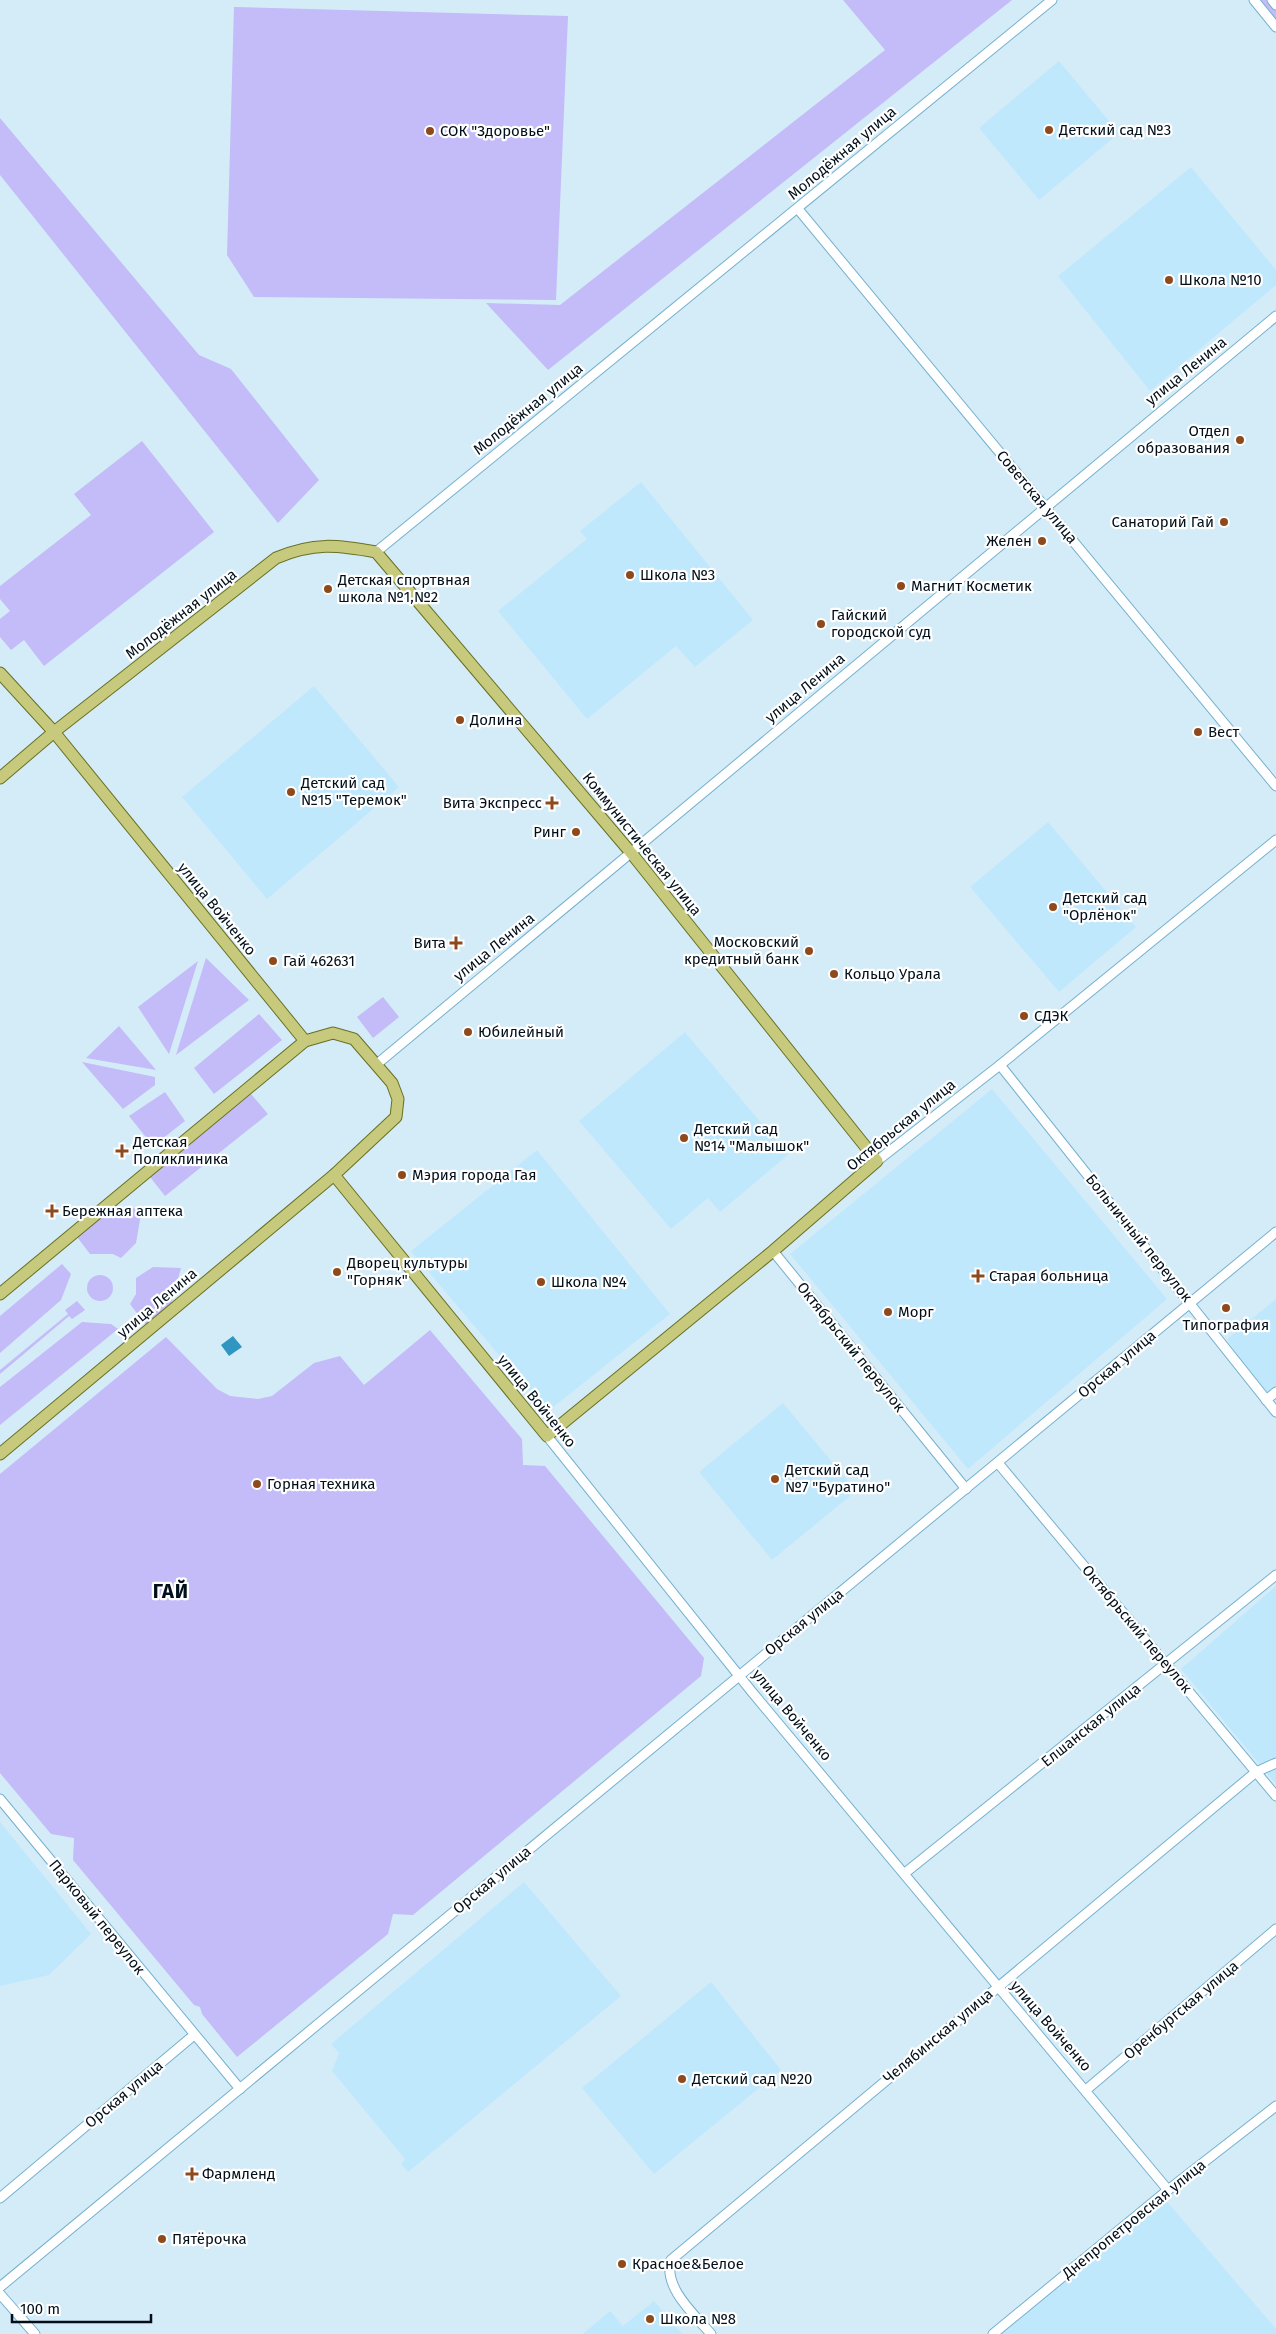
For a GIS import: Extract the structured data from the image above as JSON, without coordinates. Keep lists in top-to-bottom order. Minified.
{"streets":{"main road":["Молодёжная улица","улица Ленина","Коммунистическая улица","улица Войченко","Октябрьская улица"],"street":["Советская улица","Больничный переулок","Октябрьский переулок","Орская улица","Елшанская улица","Парковый переулок","Оренбургская улица","Челябинская улица","Днепропетровская улица"]},"crossings":[["Молодёжная улица","Советская улица"],["Молодёжная улица","Коммунистическая улица"],["Молодёжная улица","улица Войченко"],["улица Ленина","Советская улица"],["улица Ленина","Коммунистическая улица"],["улица Ленина","улица Войченко"],["Коммунистическая улица","Октябрьская улица"],["улица Войченко","Октябрьская улица"],["улица Войченко","Орская улица"],["улица Войченко","Елшанская улица"],["улица Войченко","Оренбургская улица"],["улица Войченко","Челябинская улица"],["улица Войченко","Днепропетровская улица"],["Октябрьская улица","Больничный переулок"],["Октябрьская улица","Октябрьский переулок"],["Больничный переулок","Орская улица"],["Октябрьский переулок","Орская улица"],["Октябрьский переулок","Елшанская улица"],["Октябрьский переулок","Челябинская улица"],["Орская улица","Парковый переулок"]],"districts":["ГАЙ"],"places":{"other":["Детский сад №3","СОК \"Здоровье\"","Школа №10","Отдел образования","Санаторий Гай","Желен","Школа №3","Магнит Косметик","Детская спортвная школа №1,№2","Гайский городской суд","Долина","Вест","Детский сад №15 \"Теремок\"","Ринг","Детский сад \"Орлёнок\"","Московский кредитный банк","Гай 462631","Кольцо Урала","СДЭК","Юбилейный","Детский сад №14 \"Малышок\"","Мэрия города Гая","Дворец культуры \"Горняк\"","Школа №4","Типография","Морг","Детский сад №7 \"Буратино\"","Горная техника","Детский сад №20","Пятёрочка","Красное&Белое","Школа №8"],"health":["Вита Экспресс","Вита","Детская Поликлиника","Бережная аптека","Старая больница","Фармленд"]},"scale_bar":"100 m"}
